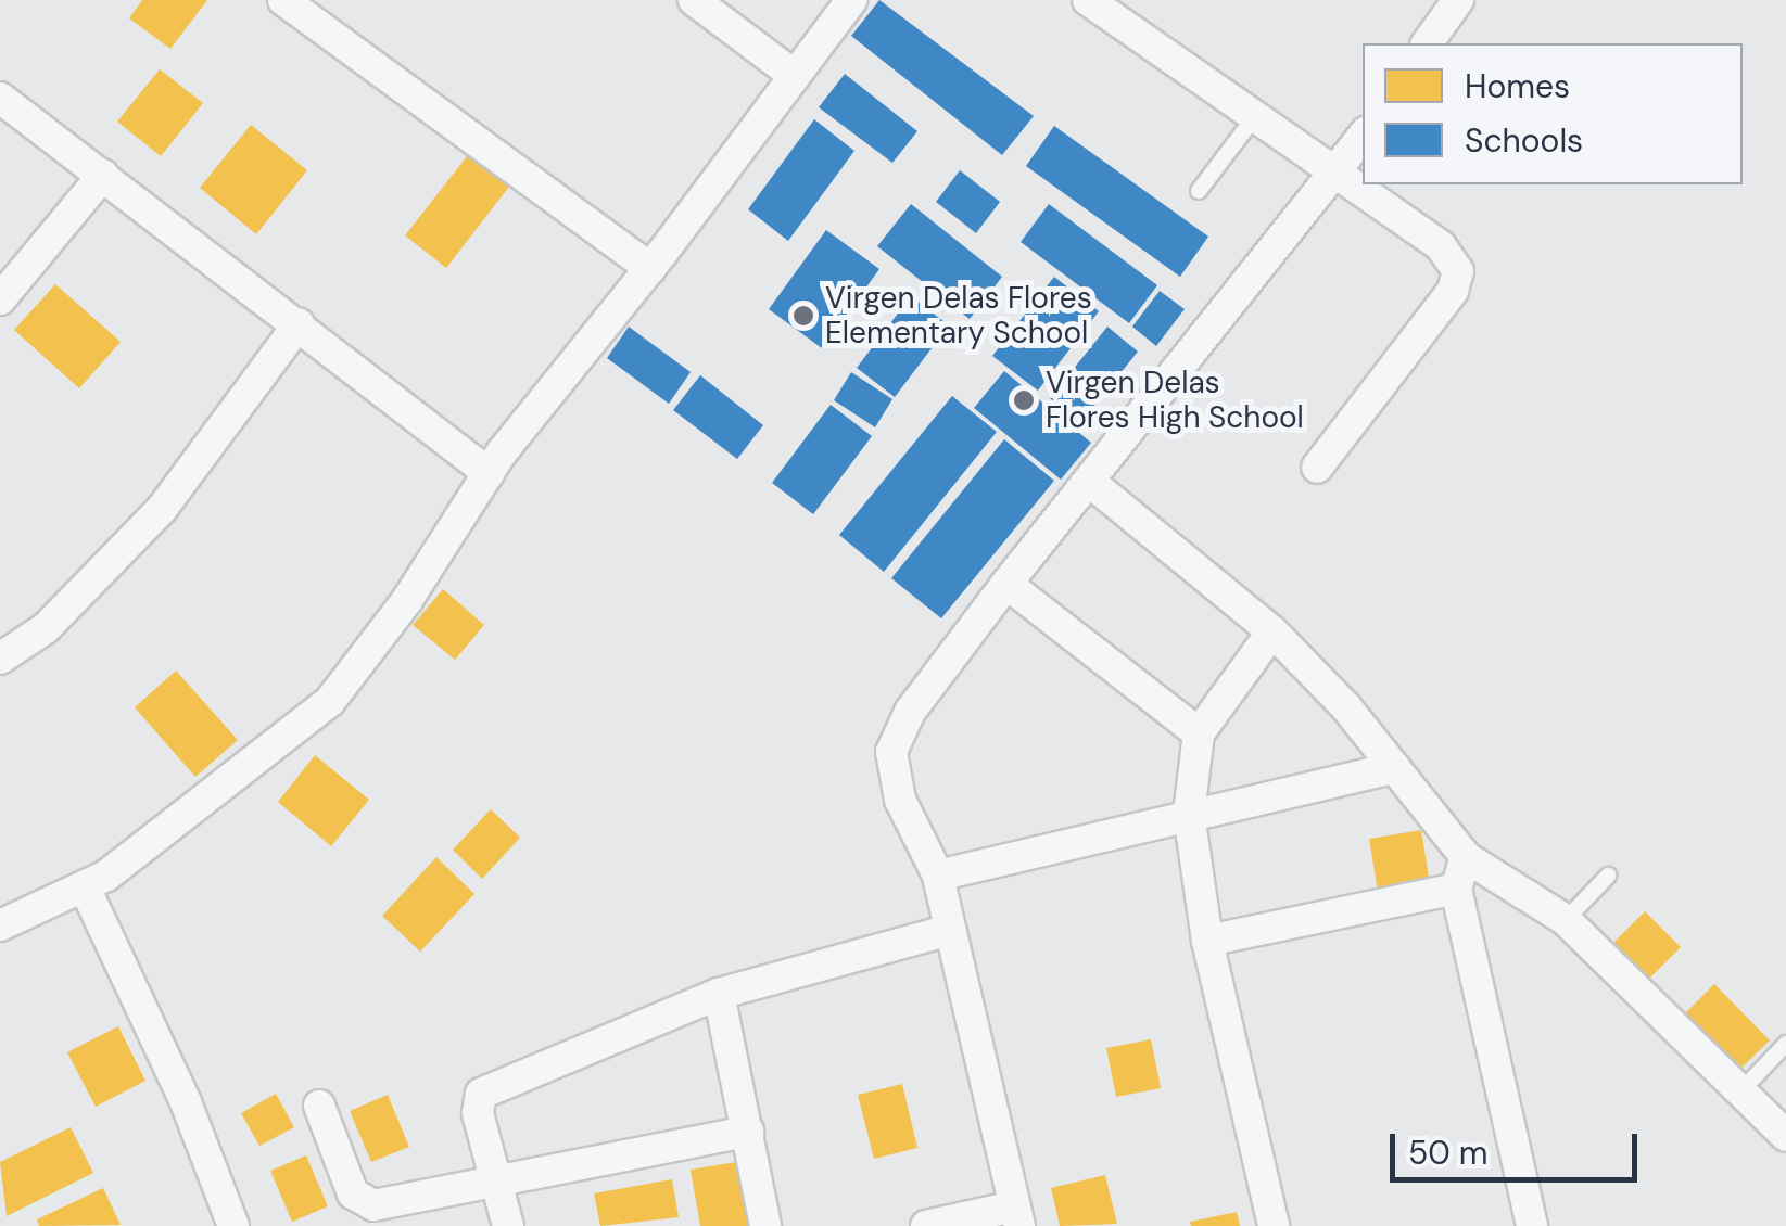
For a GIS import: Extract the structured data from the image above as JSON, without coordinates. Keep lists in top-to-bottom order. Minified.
{"places":["Virgen Delas Flores Elementary School","Virgen Delas Flores High School"],"legend":["Homes","Schools"],"scale_bar":"50 m"}
